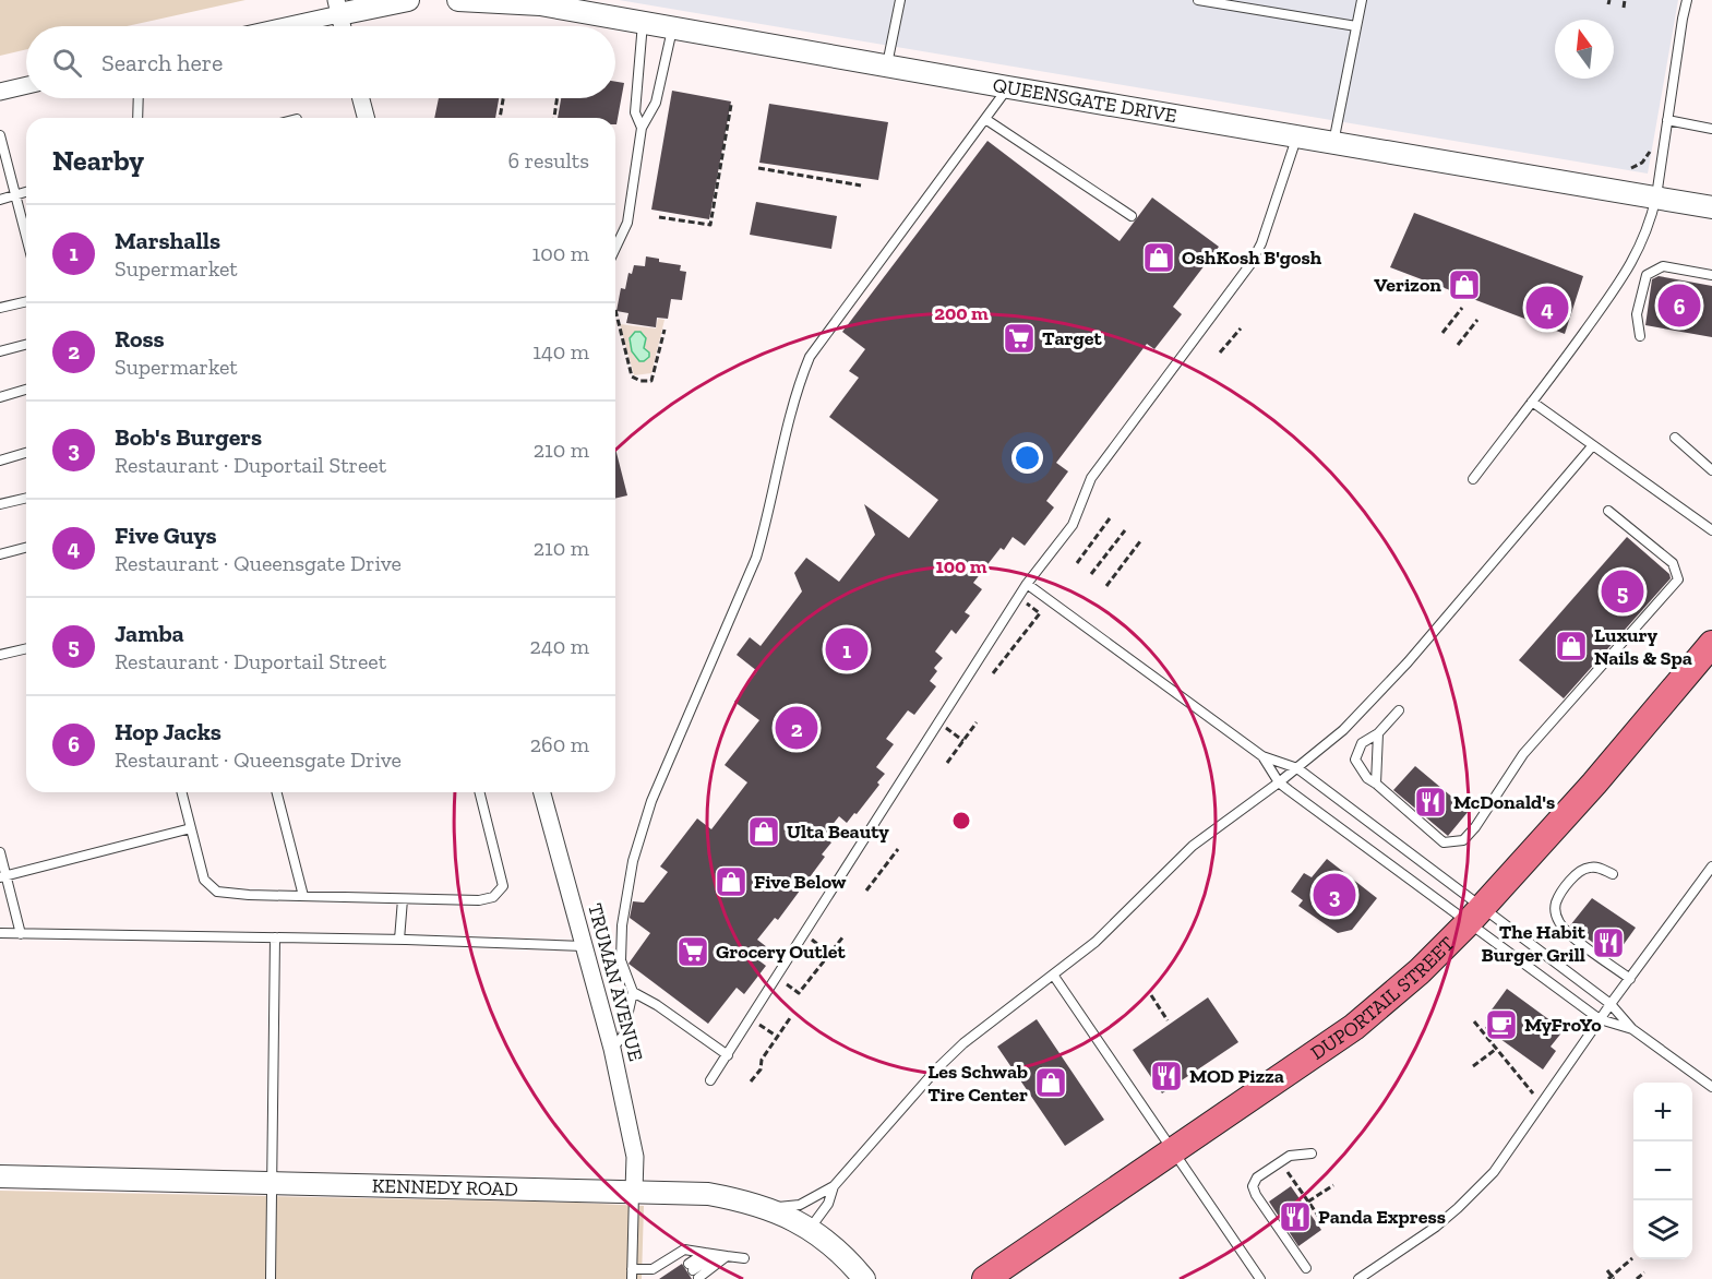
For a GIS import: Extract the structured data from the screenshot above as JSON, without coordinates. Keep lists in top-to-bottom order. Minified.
{"streets":{"main road":["DUPORTAIL STREET"],"street":["QUEENSGATE DRIVE","TRUMAN AVENUE","KENNEDY ROAD"]},"crossings":[["TRUMAN AVENUE","KENNEDY ROAD"]],"places":{"shop":["OshKosh B'gosh","Verizon","Luxury Nails & Spa","Ulta Beauty","Five Below","Les Schwab Tire Center"],"supermarket":["Target","Grocery Outlet"],"restaurant":["McDonald's","The Habit Burger Grill","MOD Pizza","Panda Express"],"cafe":["MyFroYo"]},"north":"top","page":{"search":"Search here","heading":["Nearby","6 results"],"list":[{"mark":"1","name":"Marshalls","note":"Supermarket","value":"100 m"},{"mark":"2","name":"Ross","note":"Supermarket","value":"140 m"},{"mark":"3","name":"Bob's Burgers","note":"Restaurant · Duportail Street","value":"210 m"},{"mark":"4","name":"Five Guys","note":"Restaurant · Queensgate Drive","value":"210 m"},{"mark":"5","name":"Jamba","note":"Restaurant · Duportail Street","value":"240 m"},{"mark":"6","name":"Hop Jacks","note":"Restaurant · Queensgate Drive","value":"260 m"}],"pins":["6","4","5","1","2","3"],"map_buttons":["+","−"]},"rings":["200 m","100 m"]}
